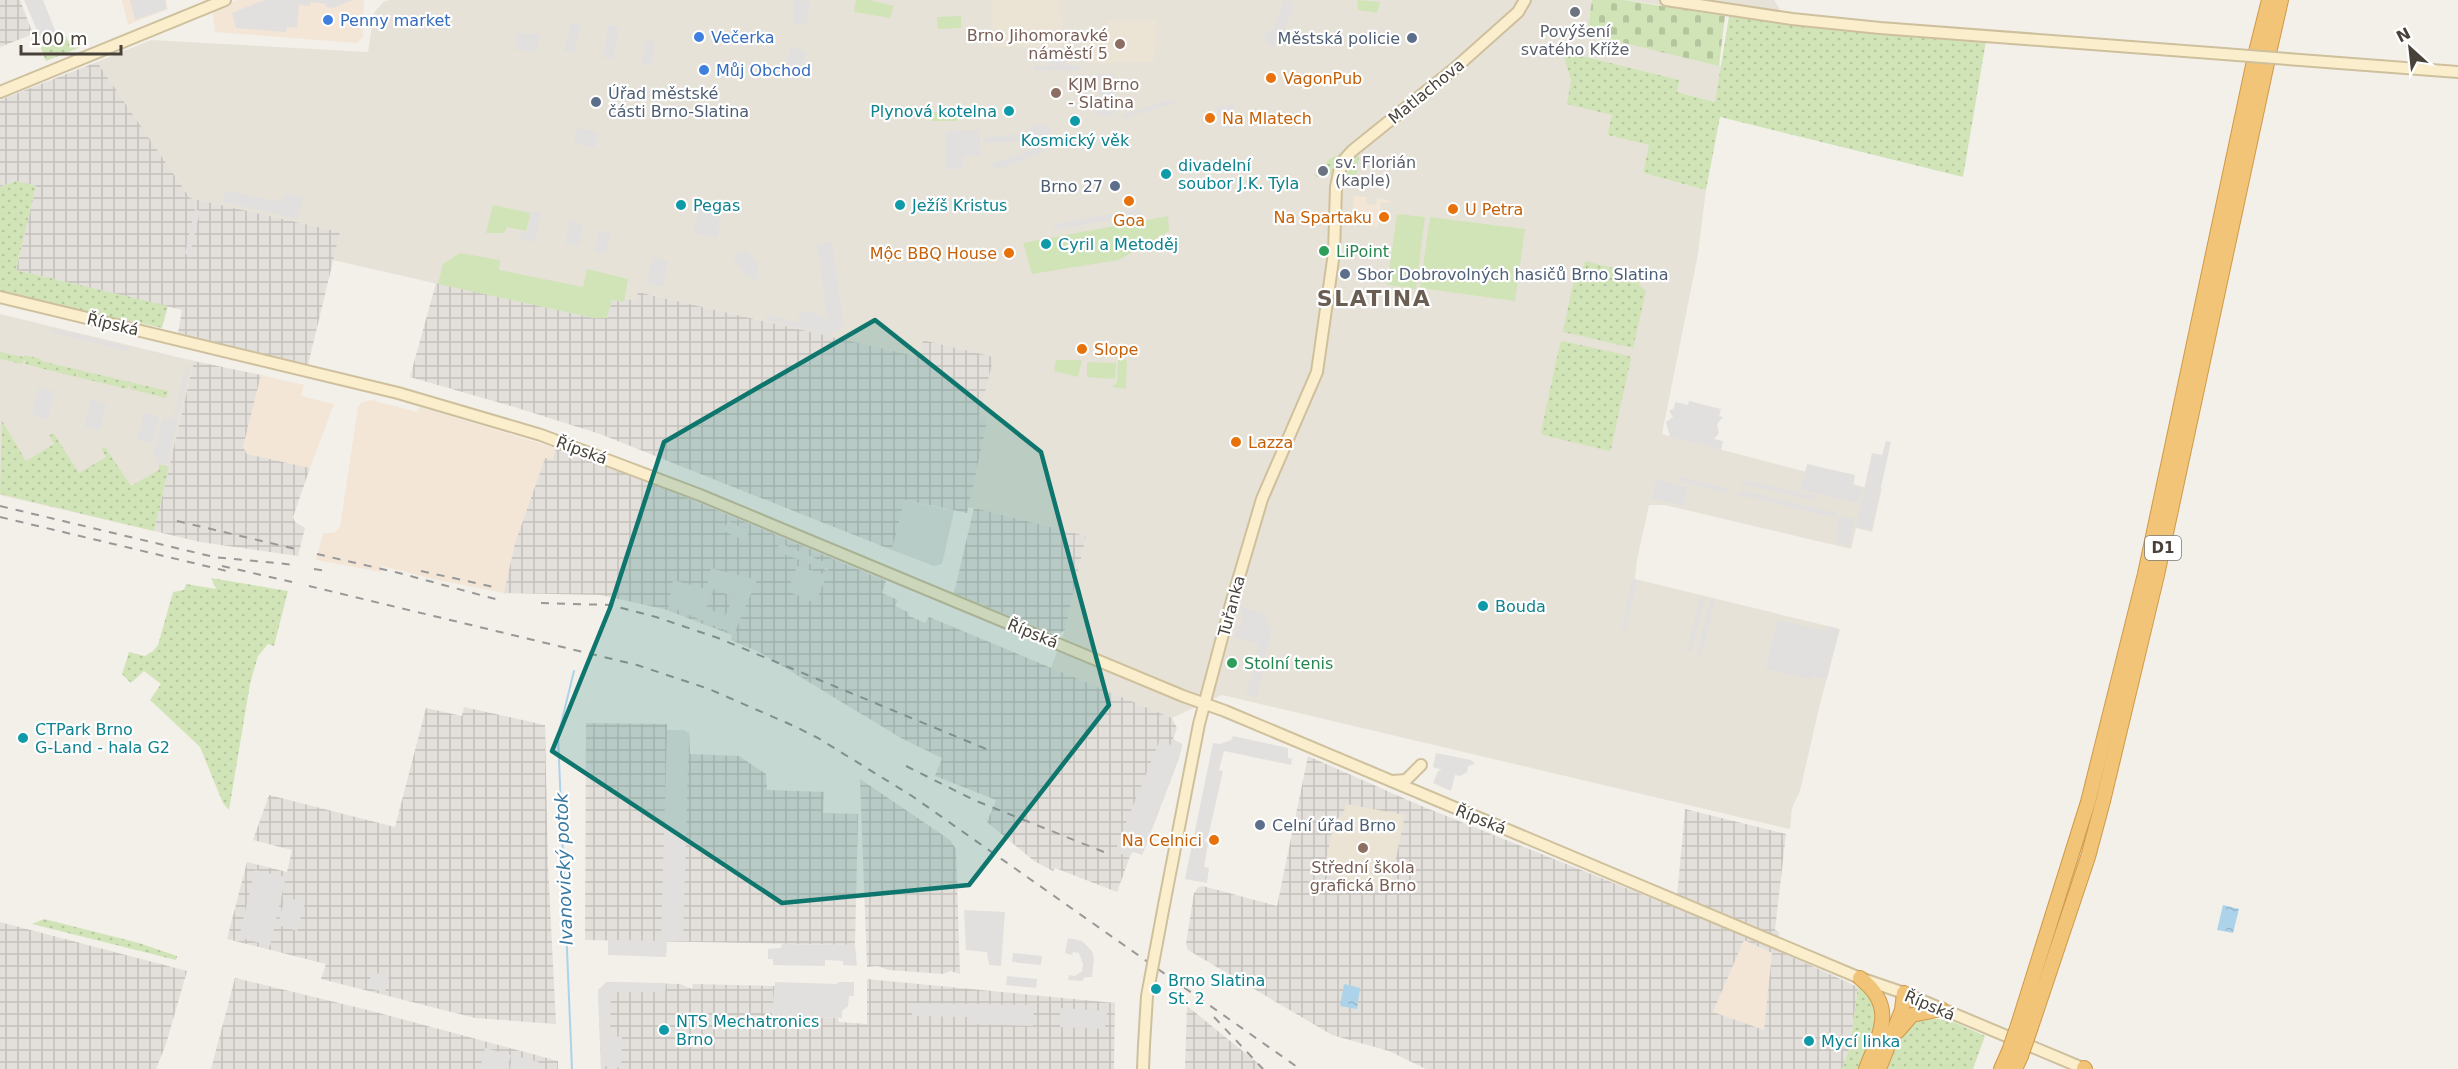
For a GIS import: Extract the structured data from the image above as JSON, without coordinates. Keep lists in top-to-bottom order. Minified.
{"streets":{"highway":["D1"],"street":["Matlachova","Řípská","Tuřanka"]},"crossings":[["Matlachova","Tuřanka"],["Řípská","Tuřanka"]],"districts":["SLATINA"],"water":["Ivanovický potok"],"places":["Povýšení svatého Kříže","Penny market","Večerka","Městská policie","Brno Jihomoravké náměstí 5","Můj Obchod","VagonPub","KJM Brno - Slatina","Úřad městské části Brno-Slatina","Plynová kotelna","Na Mlatech","Kosmický věk","sv. Florián (kaple)","divadelní soubor J.K. Tyla","Brno 27","Goa","Pegas","Ježíš Kristus","U Petra","Na Spartaku","Cyril a Metoděj","LiPoint","Mộc BBQ House","Sbor Dobrovolných hasičů Brno Slatina","Slope","Lazza","Bouda","Stolní tenis","CTPark Brno G-Land - hala G2","Celní úřad Brno","Na Celnici","Střední škola grafická Brno","Brno Slatina St. 2","NTS Mechatronics Brno","Mycí linka"],"scale_bar":"100 m","north":"top left"}
